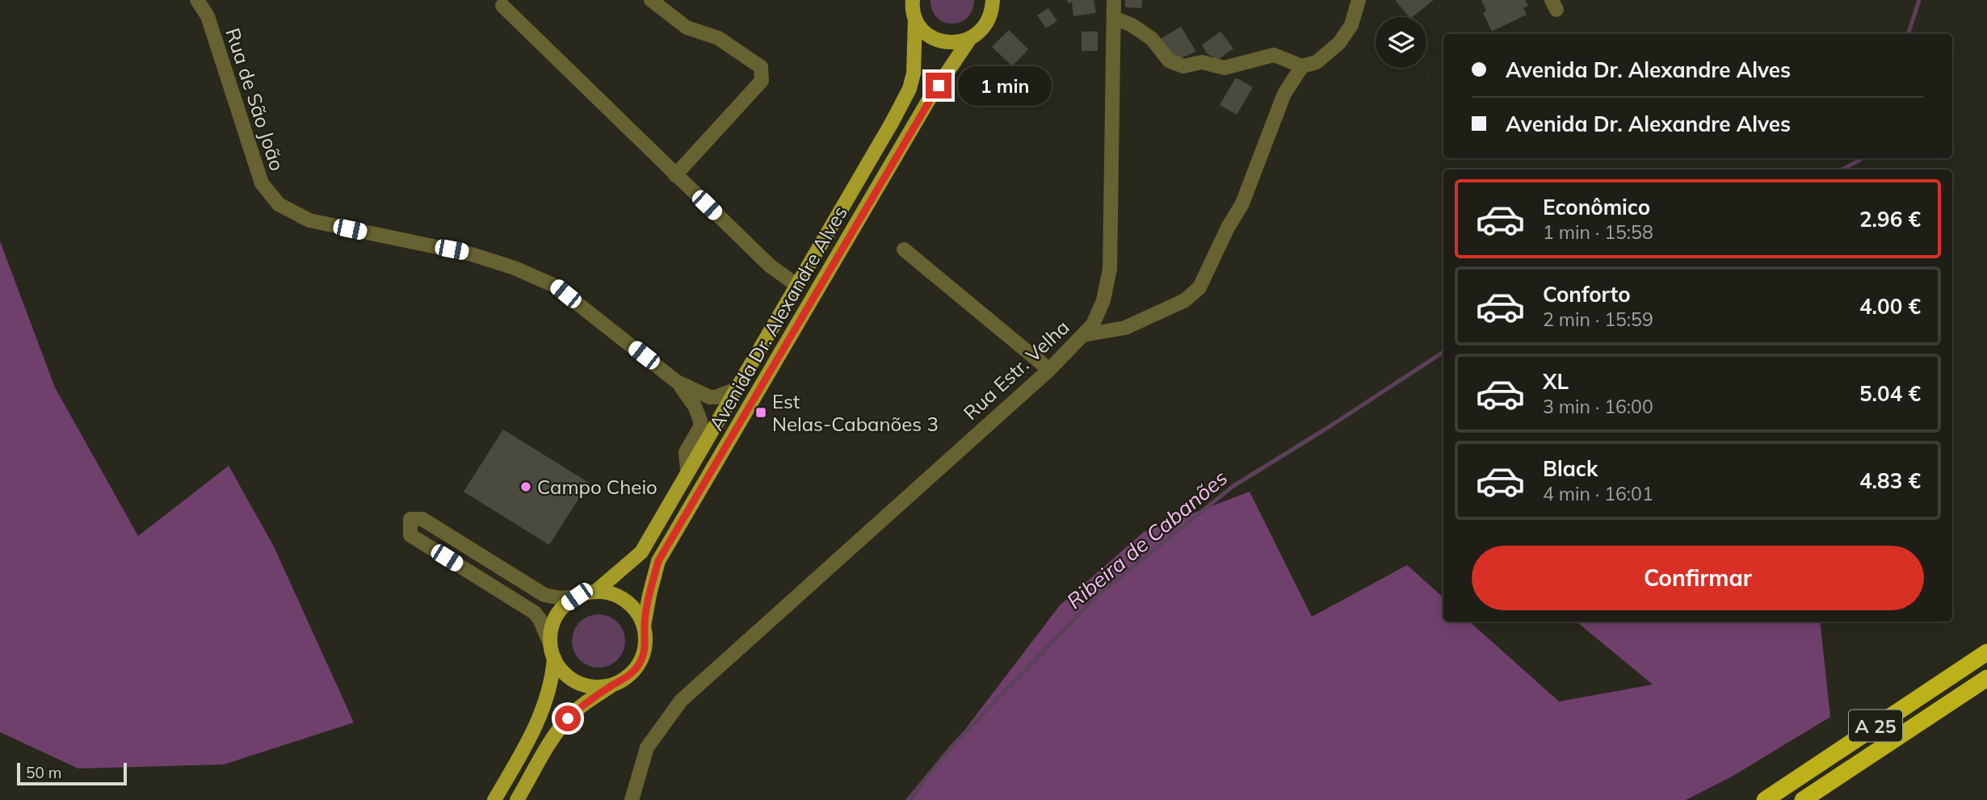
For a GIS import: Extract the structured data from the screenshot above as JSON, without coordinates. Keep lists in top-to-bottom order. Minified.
{"streets":{"highway":["A 25"],"main road":["Avenida Dr. Alexandre Alves"],"street":["Rua de São João","Rua Estr. Velha"]},"water":["Ribeira de Cabanões"],"places":{"transit":["Est Nelas-Cabanões 3"],"other":["Campo Cheio"]},"scale_bar":"50 m","page":{"banner":["Avenida Dr. Alexandre Alves","Avenida Dr. Alexandre Alves"],"bubble":"1 min","list":[{"name":"Econômico","note":"1 min · 15:58","value":"2.96 €"},{"name":"Conforto","note":"2 min · 15:59","value":"4.00 €"},{"name":"XL","note":"3 min · 16:00","value":"5.04 €"},{"name":"Black","note":"4 min · 16:01","value":"4.83 €"}],"buttons":"Confirmar","scale":"50 m"}}
